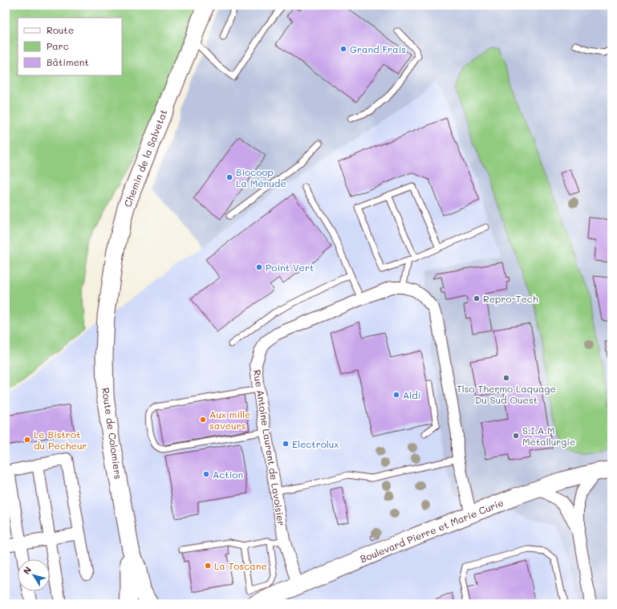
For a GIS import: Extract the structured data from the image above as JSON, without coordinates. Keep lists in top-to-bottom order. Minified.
{"streets":{"main road":["Chemin de la Salvetat","Route de Colomiers","Boulevard Pierre et Marie Curie"],"street":["Rue Antoine Laurent de Lavoisier"]},"crossings":[["Chemin de la Salvetat","Route de Colomiers"],["Rue Antoine Laurent de Lavoisier","Boulevard Pierre et Marie Curie"]],"places":["Grand Frais","Biocoop La Ménude","Point Vert","Repro-Tech","Tlso Thermo Laquage Du Sud Ouest","Aldi","Aux mille saveurs","S.I.A.M Métallurgie","Le Bistrot du Pecheur","Electrolux","Action","La Toscane"],"legend":["Route","Parc","Bâtiment"],"north":"top left"}
